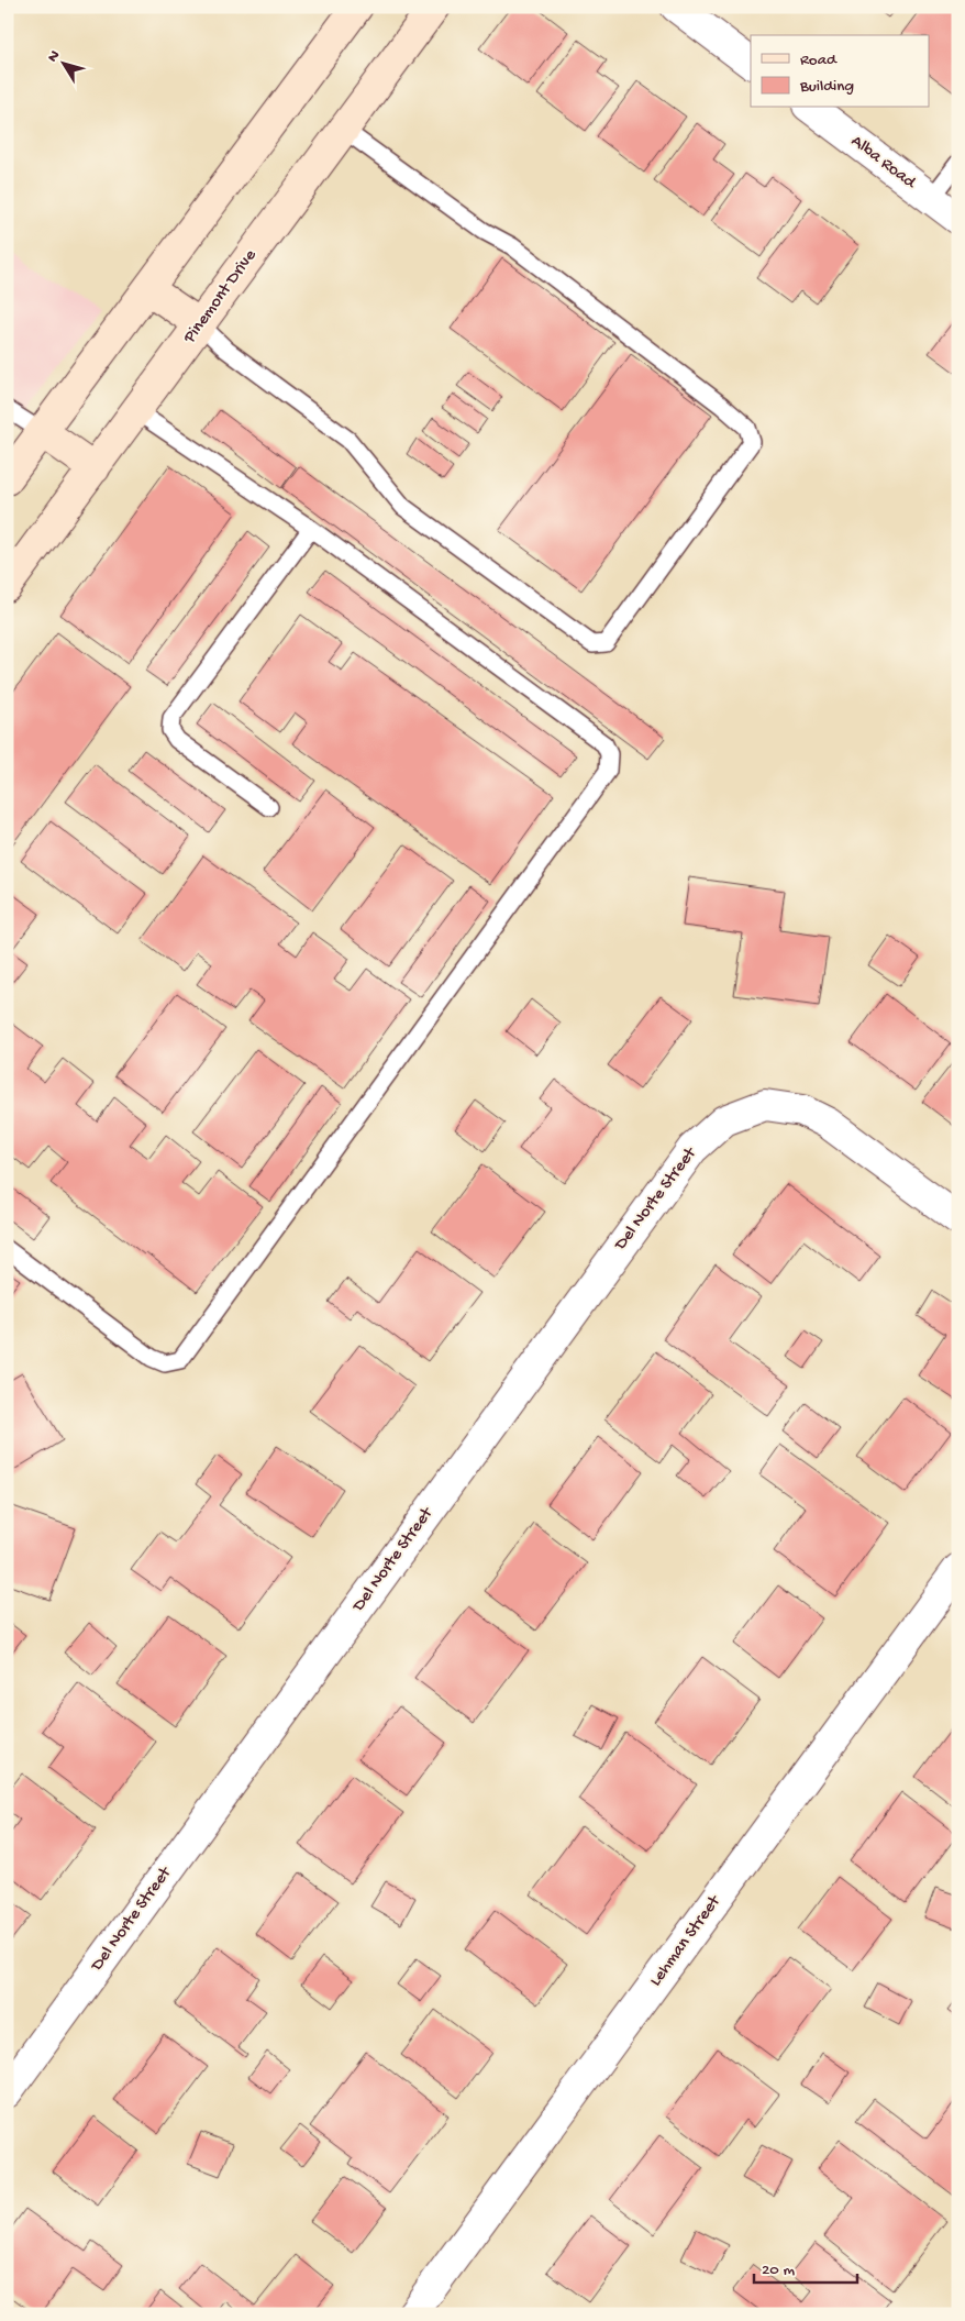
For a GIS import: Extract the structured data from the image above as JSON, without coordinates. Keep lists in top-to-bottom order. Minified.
{"streets":{"main road":["Pinemont Drive"],"street":["Alba Road","Del Norte Street","Lehman Street"]},"legend":["Road","Building"],"scale_bar":"20 m","north":"top left"}
